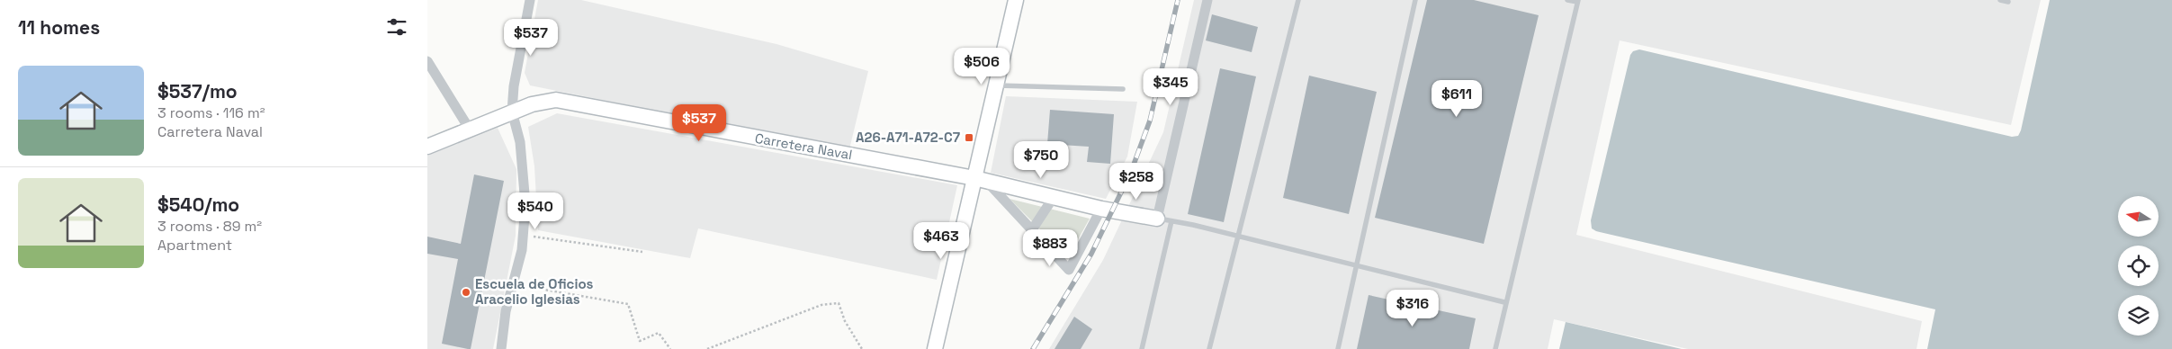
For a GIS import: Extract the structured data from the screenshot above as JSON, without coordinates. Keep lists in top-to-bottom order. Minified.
{"streets":{"main road":["Carretera Naval"]},"places":{"transit":["A26-A71-A72-C7"],"other":["Escuela de Oficios Aracelio Iglesias"]},"north":"left","page":{"heading":"11 homes","price":["$537","$506","$345","$611","$537","$750","$258","$540","$463","$883","$316"],"list":[{"name":"$537/mo","note":"3 rooms · 116 m² · Carretera Naval"},{"name":"$540/mo","note":"3 rooms · 89 m² · Apartment"}]}}
